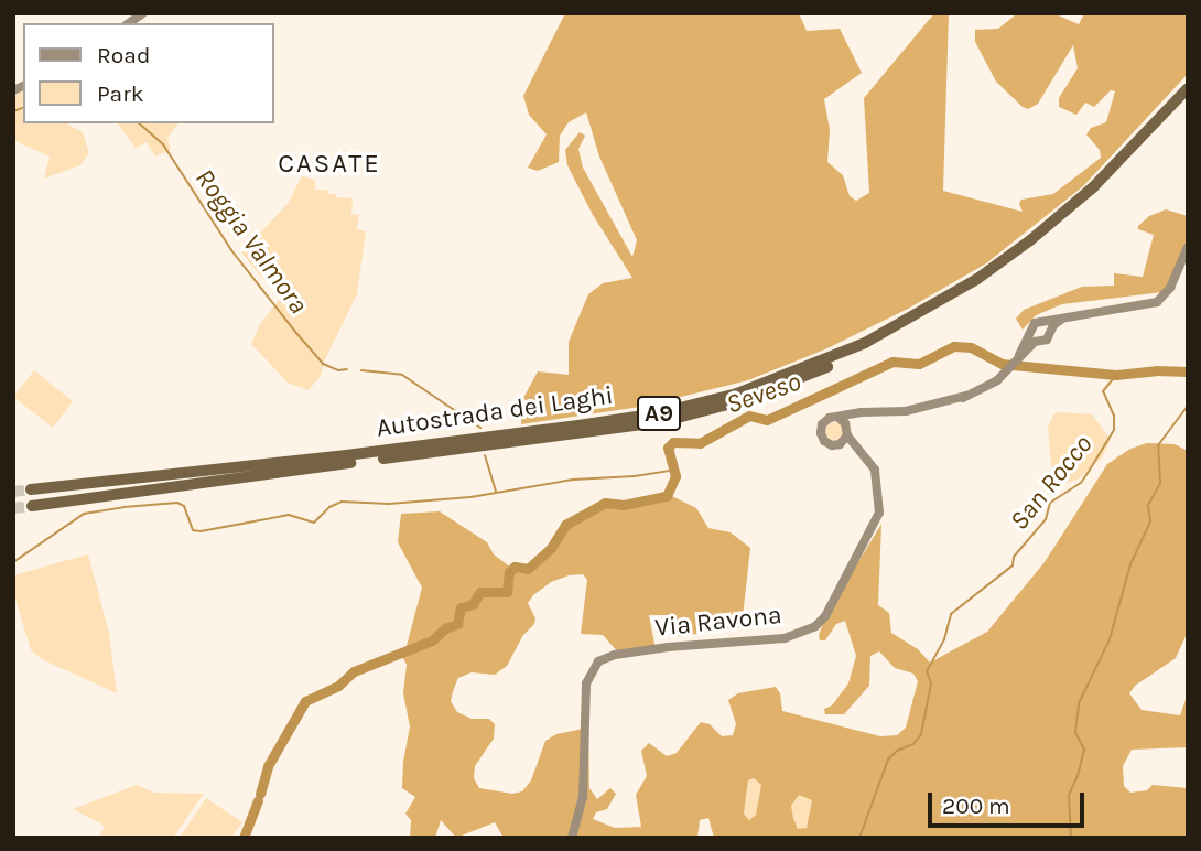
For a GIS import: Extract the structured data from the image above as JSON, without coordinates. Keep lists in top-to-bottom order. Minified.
{"streets":{"highway":["Autostrada dei Laghi","A9"],"street":["Via Ravona"]},"districts":["CASATE"],"water":["Roggia Valmora","Seveso","San Rocco"],"legend":["Road","Park"],"scale_bar":"200 m"}
